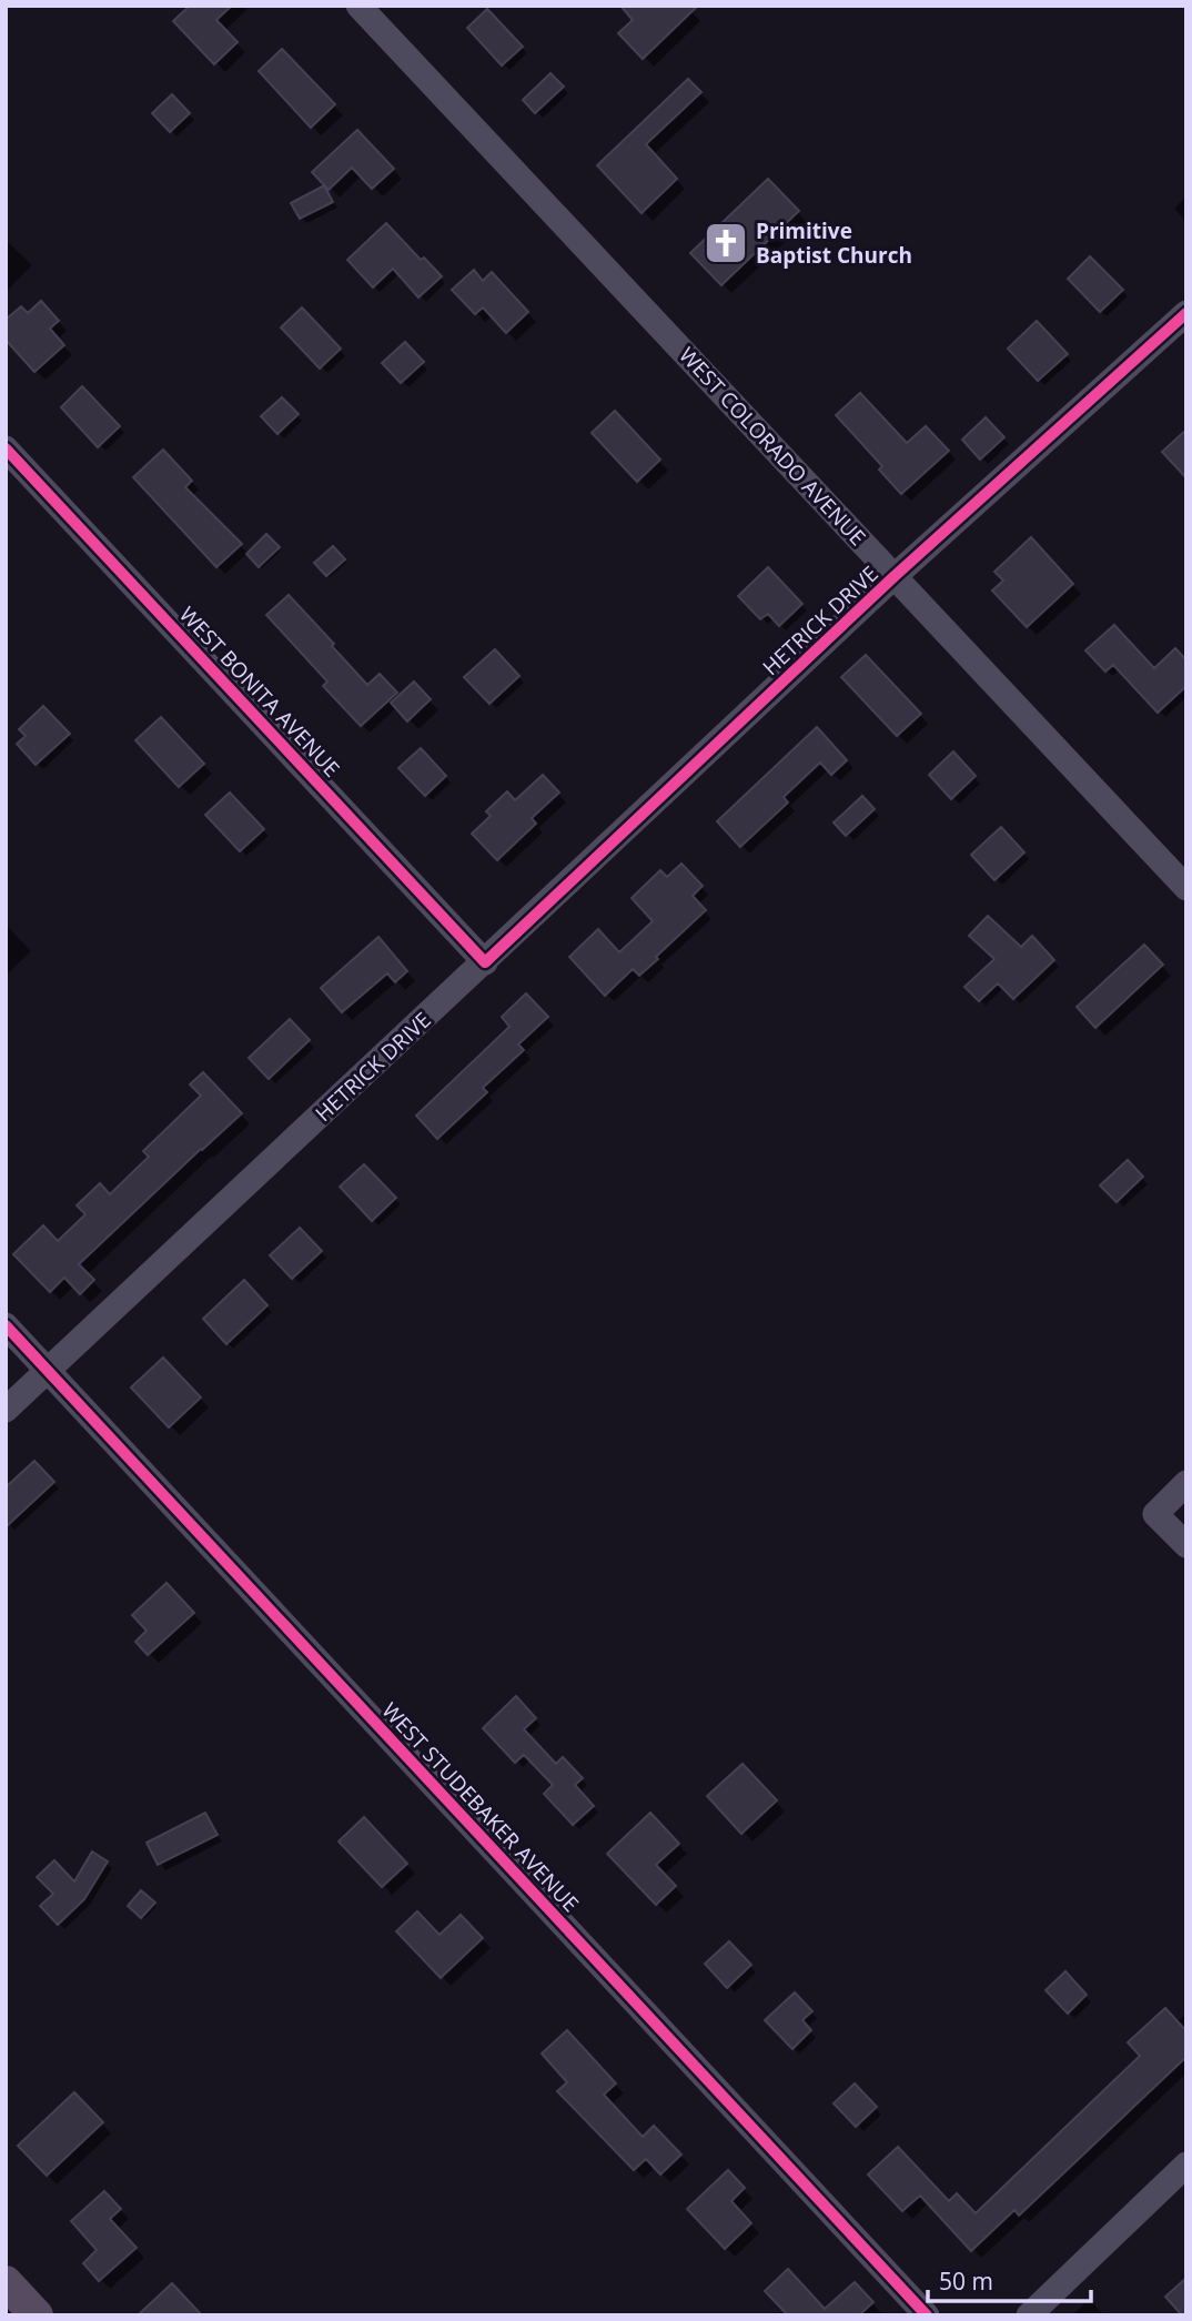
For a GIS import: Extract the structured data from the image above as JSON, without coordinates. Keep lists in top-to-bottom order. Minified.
{"streets":{"street":["WEST COLORADO AVENUE","HETRICK DRIVE","WEST BONITA AVENUE","WEST STUDEBAKER AVENUE"]},"crossings":[["WEST COLORADO AVENUE","HETRICK DRIVE"],["HETRICK DRIVE","WEST BONITA AVENUE"],["HETRICK DRIVE","WEST STUDEBAKER AVENUE"]],"places":{"church":["Primitive Baptist Church"]},"scale_bar":"50 m"}
